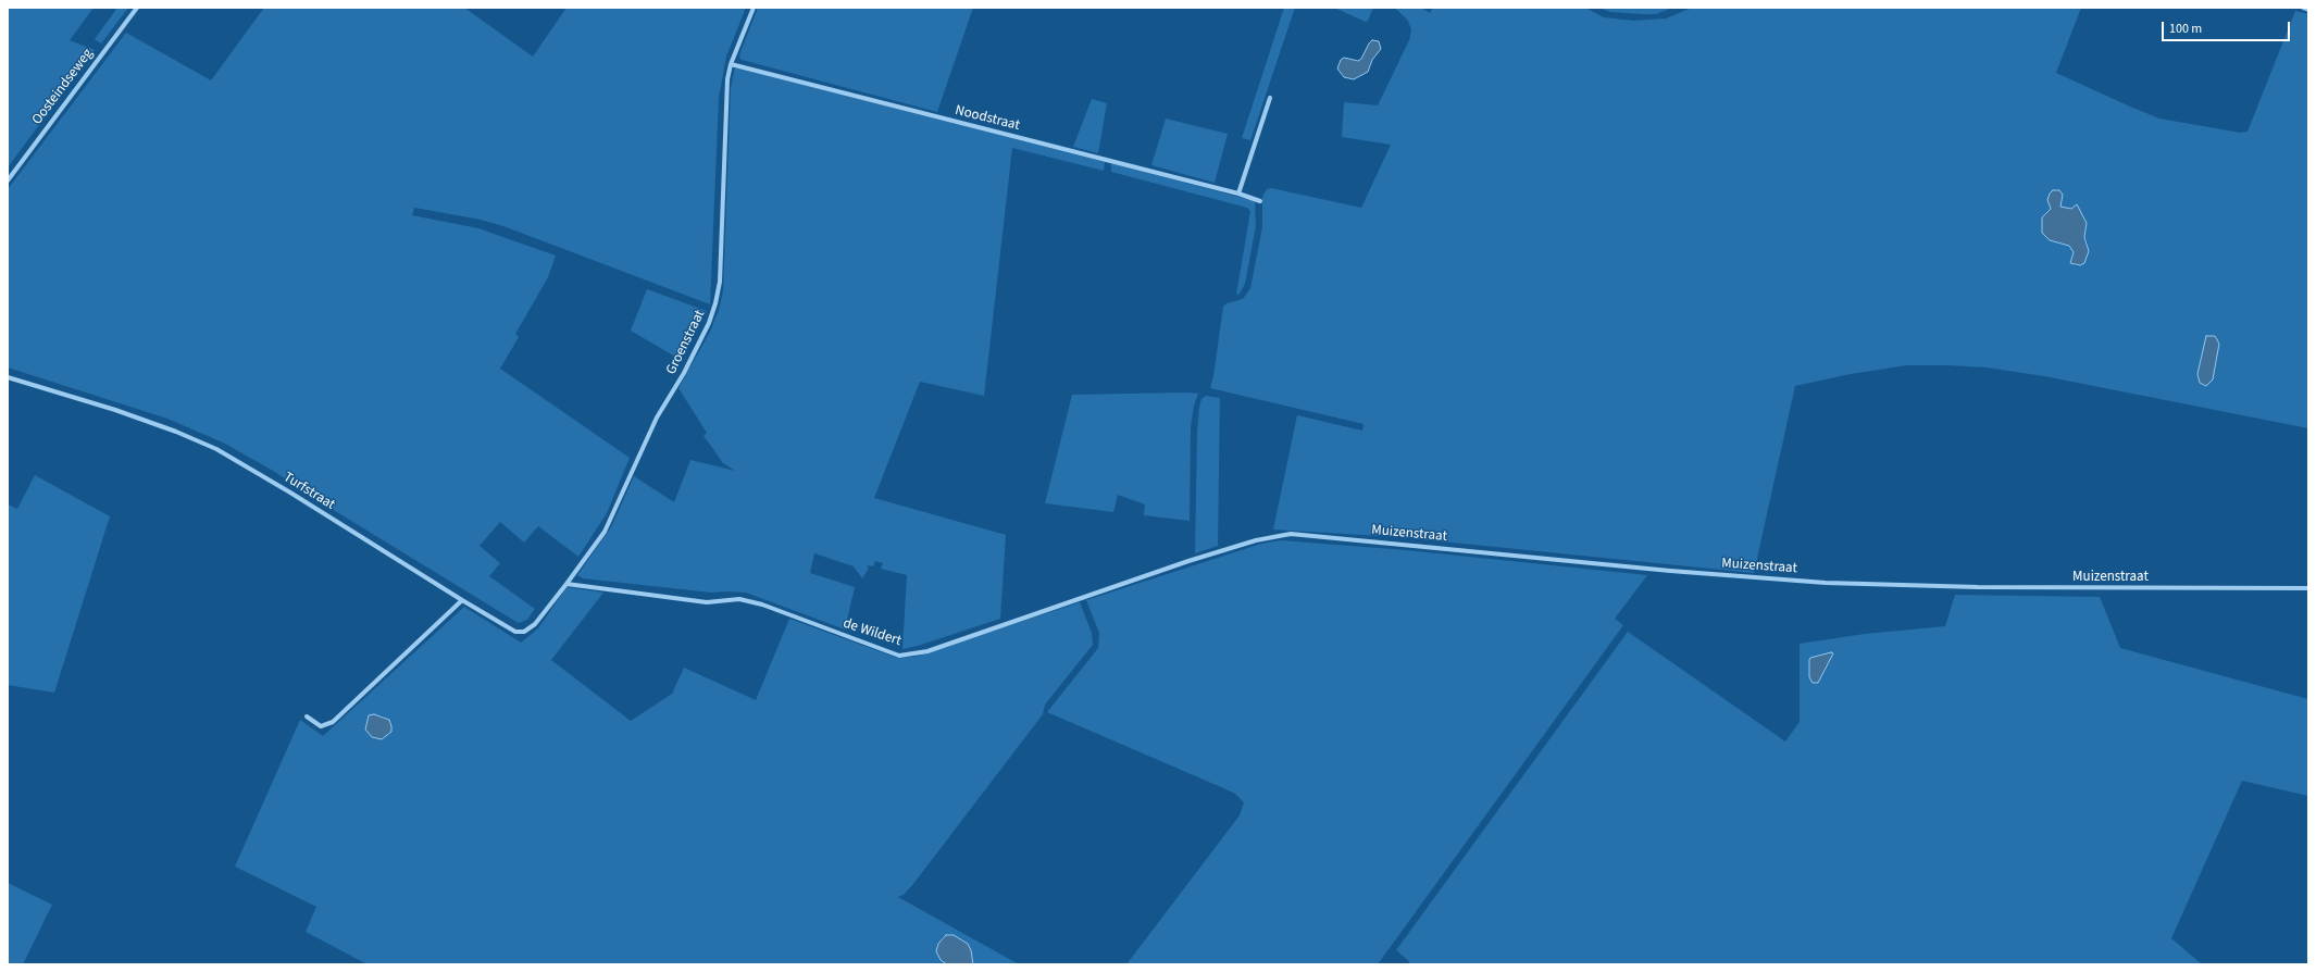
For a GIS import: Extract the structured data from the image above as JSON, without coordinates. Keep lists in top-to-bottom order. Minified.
{"streets":{"street":["Oosteindseweg","Noodstraat","Groenstraat","Turfstraat","Muizenstraat","de Wildert"]},"crossings":[["Noodstraat","Groenstraat"],["Groenstraat","Turfstraat"],["Groenstraat","de Wildert"],["Turfstraat","de Wildert"],["Muizenstraat","de Wildert"]],"scale_bar":"100 m"}
